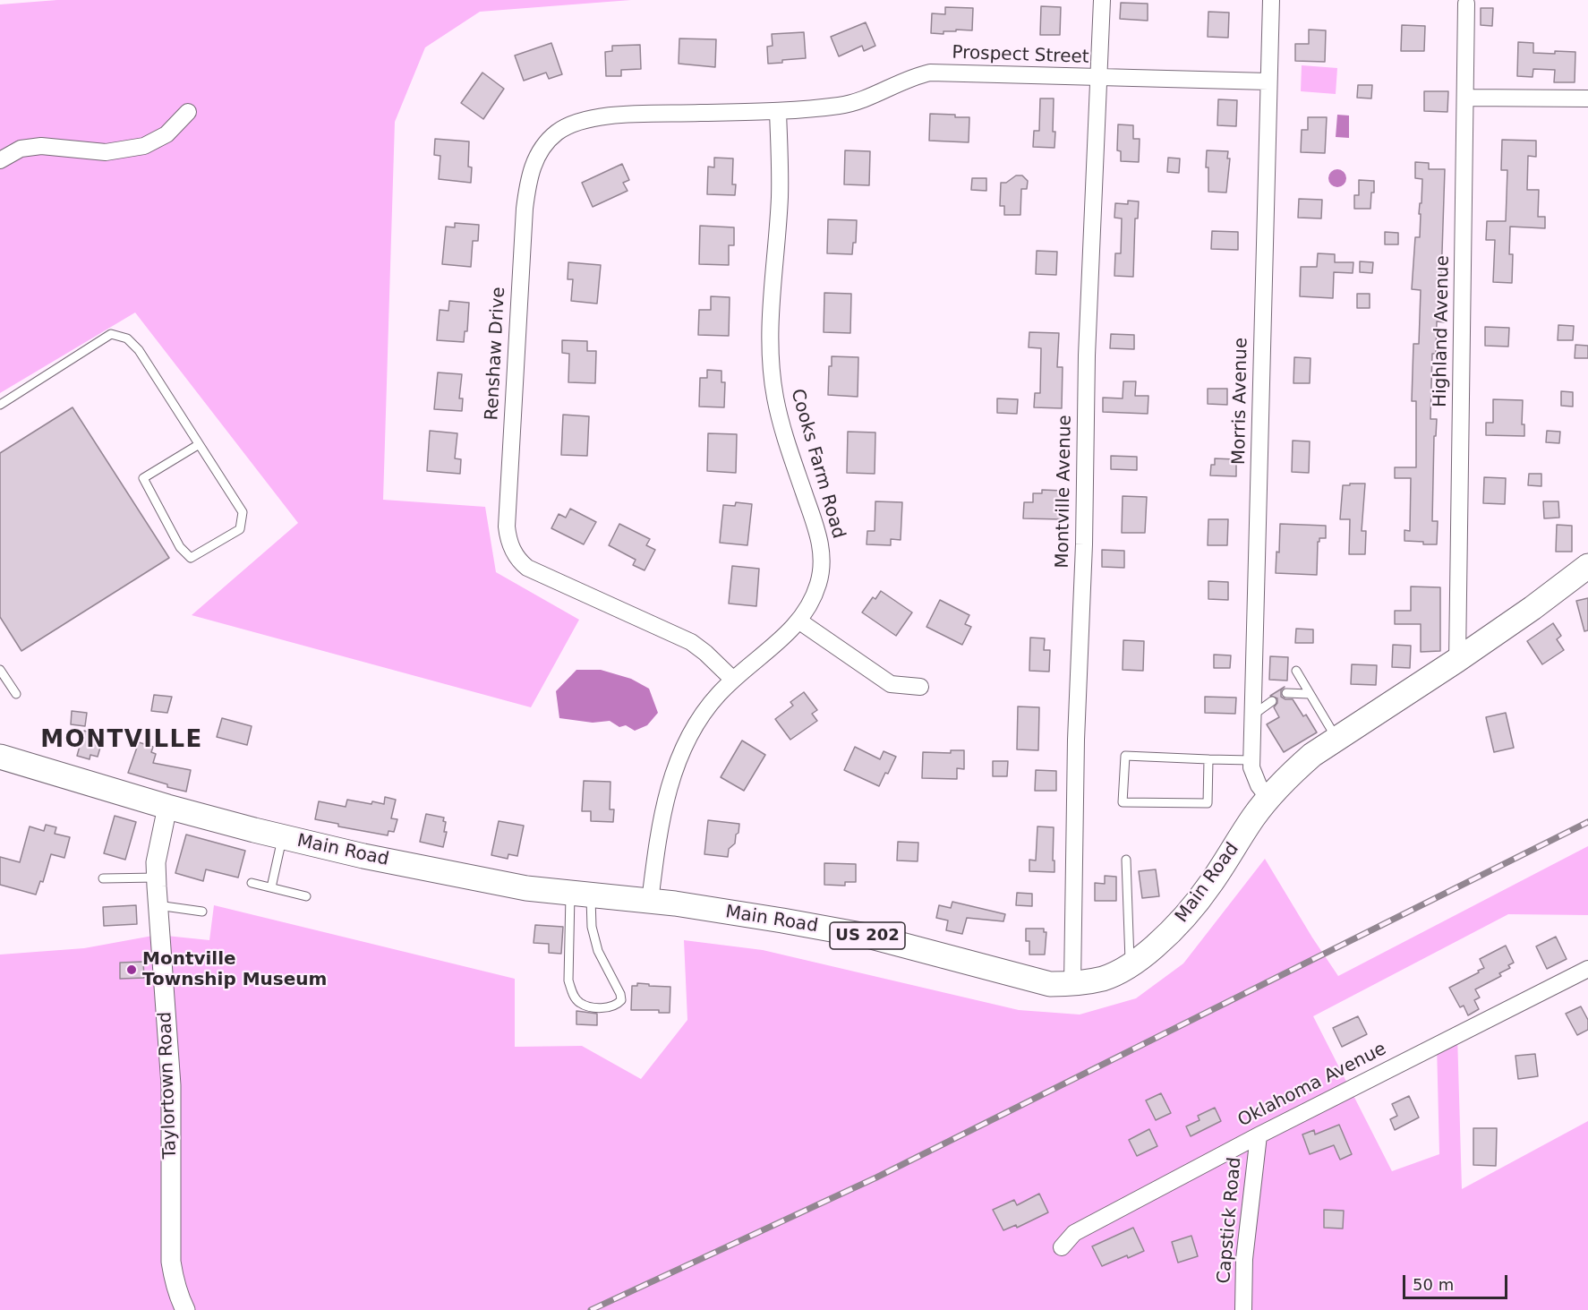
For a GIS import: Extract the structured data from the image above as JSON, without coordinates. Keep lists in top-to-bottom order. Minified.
{"streets":{"main road":["Main Road","US 202"],"street":["Prospect Street","Highland Avenue","Renshaw Drive","Morris Avenue","Cooks Farm Road","Montville Avenue","Taylortown Road","Oklahoma Avenue","Capstick Road"]},"crossings":[["Prospect Street","Renshaw Drive"],["Prospect Street","Morris Avenue"],["Prospect Street","Cooks Farm Road"],["Prospect Street","Montville Avenue"],["Highland Avenue","Main Road"],["Renshaw Drive","Cooks Farm Road"],["Morris Avenue","Main Road"],["Cooks Farm Road","Main Road"],["Montville Avenue","Main Road"],["Main Road","Taylortown Road"],["Oklahoma Avenue","Capstick Road"]],"districts":["MONTVILLE"],"places":["Montville Township Museum"],"scale_bar":"50 m"}
